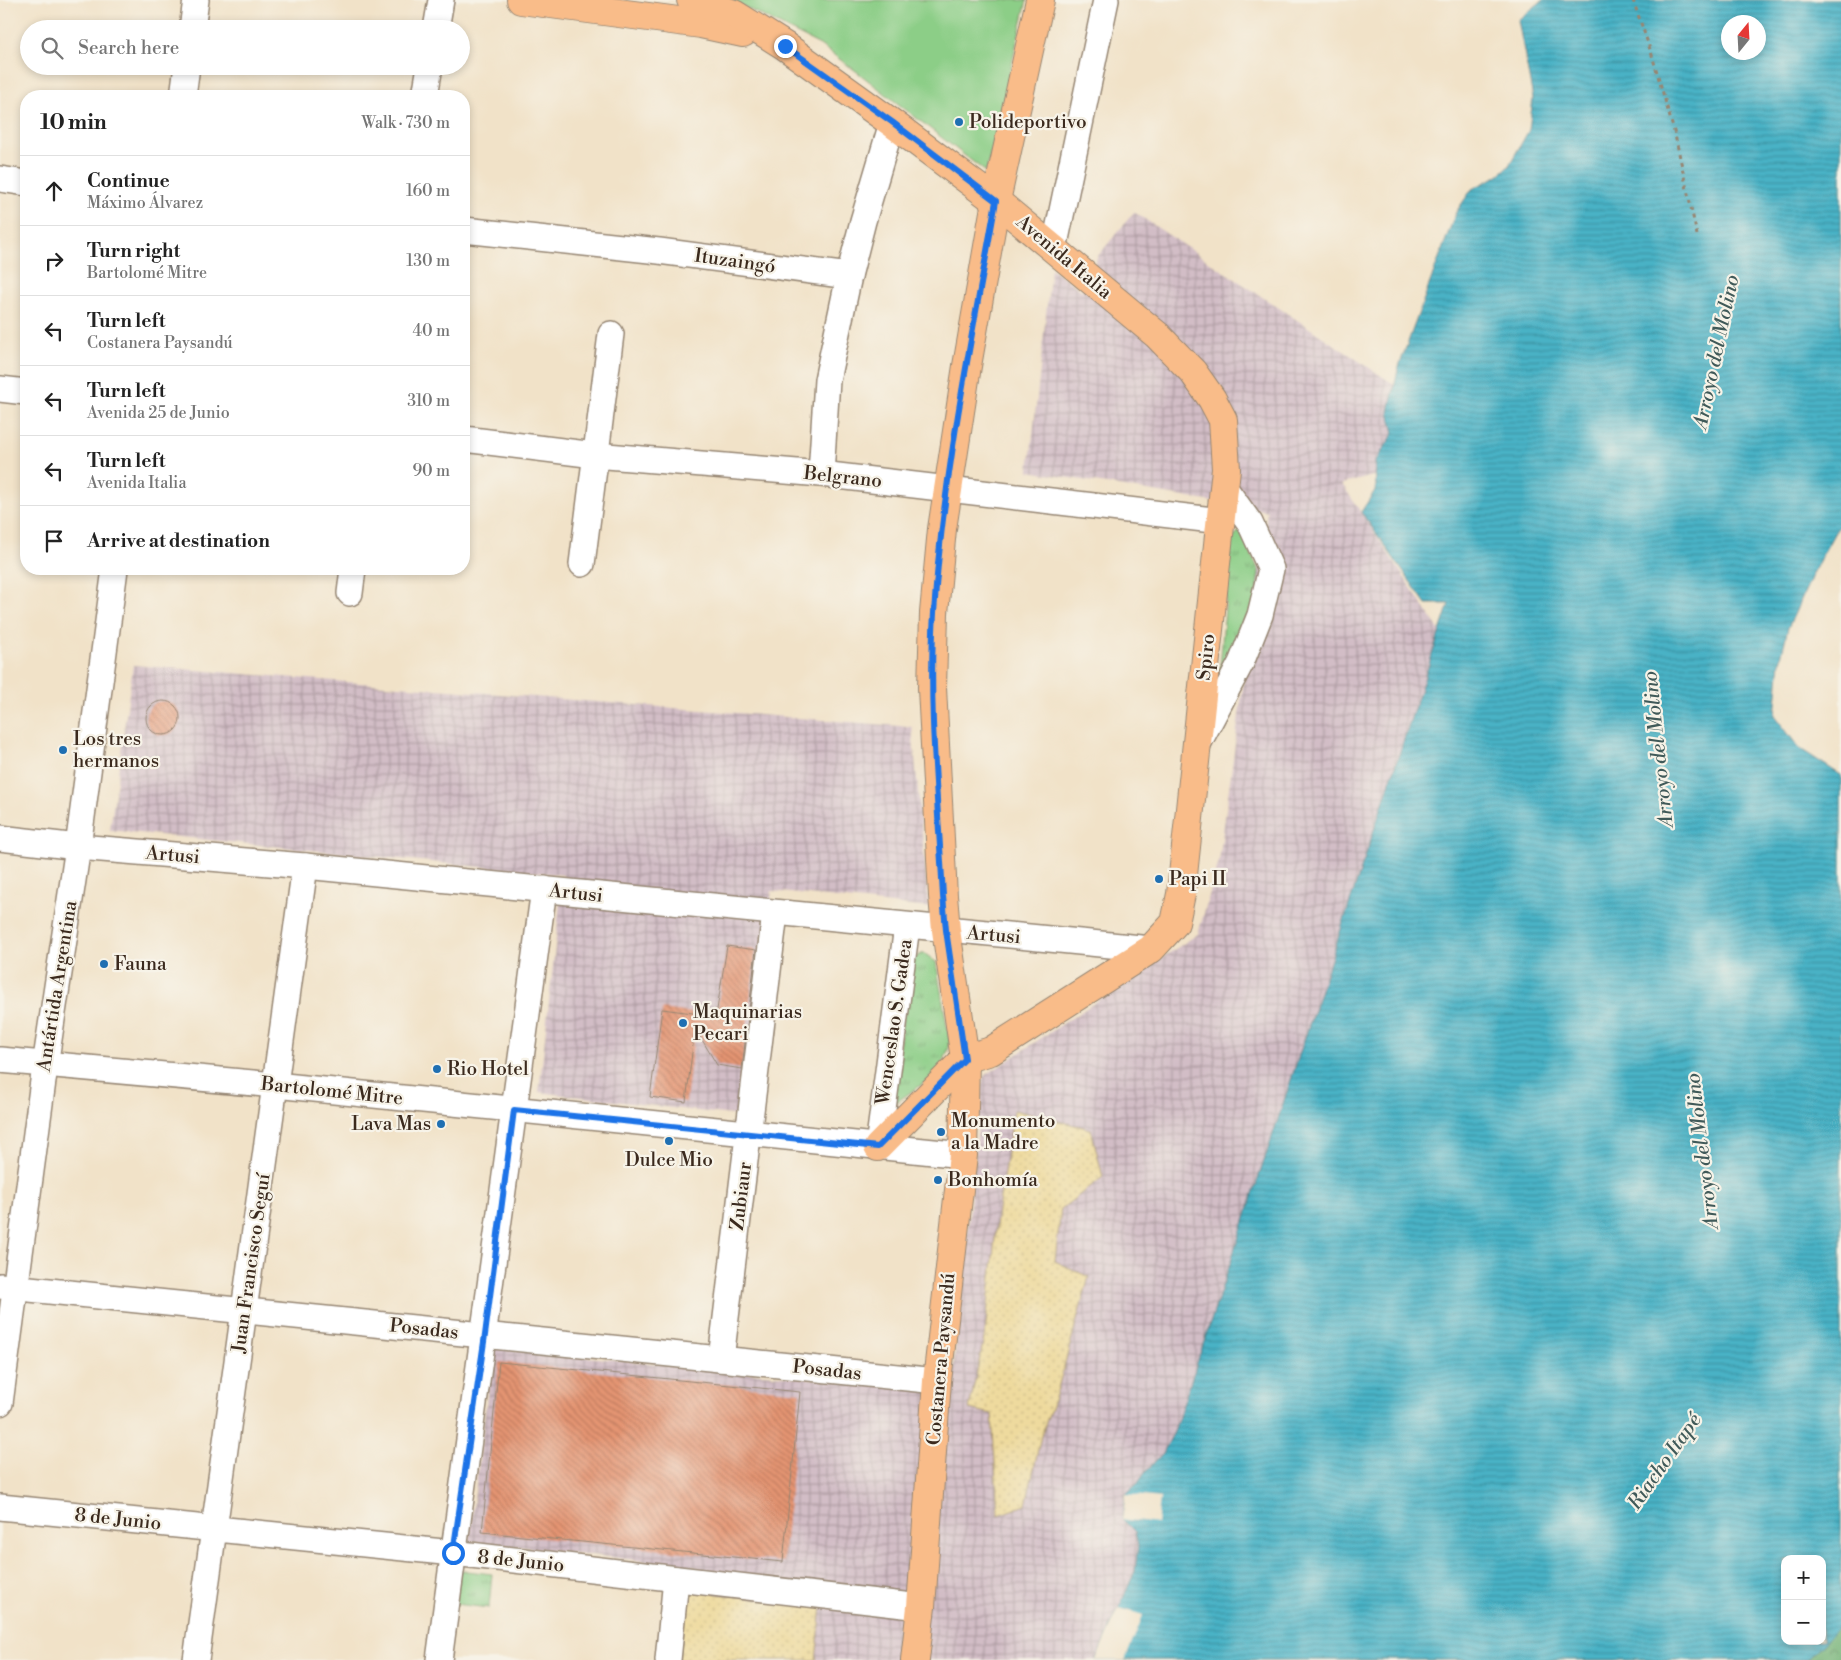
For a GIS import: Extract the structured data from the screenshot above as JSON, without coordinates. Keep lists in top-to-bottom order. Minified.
{"streets":{"main road":["Avenida Italia","Spiro","Costanera Paysandú"],"street":["Ituzaingó","Belgrano","Artusi","Antártida Argentina","Wenceslao S. Gadea","Bartolomé Mitre","Zubiaur","Juan Francisco Seguí","Posadas","8 de Junio"]},"crossings":[["Avenida Italia","Spiro"],["Avenida Italia","Costanera Paysandú"],["Belgrano","Spiro"],["Belgrano","Costanera Paysandú"],["Spiro","Artusi"],["Artusi","Antártida Argentina"],["Artusi","Wenceslao S. Gadea"],["Artusi","Zubiaur"],["Artusi","Juan Francisco Seguí"],["Artusi","Costanera Paysandú"],["Antártida Argentina","Bartolomé Mitre"],["Antártida Argentina","Posadas"],["Wenceslao S. Gadea","Bartolomé Mitre"],["Bartolomé Mitre","Zubiaur"],["Bartolomé Mitre","Juan Francisco Seguí"],["Bartolomé Mitre","Costanera Paysandú"],["Zubiaur","Posadas"],["Juan Francisco Seguí","Posadas"],["Juan Francisco Seguí","8 de Junio"],["Posadas","Costanera Paysandú"],["Costanera Paysandú","8 de Junio"]],"water":["Arroyo del Molino","Riacho Itapé"],"places":["Polideportivo","Los tres hermanos","Papi II","Fauna","Maquinarias Pecari","Rio Hotel","Lava Mas","Monumento a la Madre","Dulce Mio","Bonhomía"],"north":"top","page":{"search":"Search here","heading":["10 min","Walk · 730 m"],"list":[["Continue","Máximo Álvarez","160 m"],["Turn right","Bartolomé Mitre","130 m"],["Turn left","Costanera Paysandú","40 m"],["Turn left","Avenida 25 de Junio","310 m"],["Turn left","Avenida Italia","90 m"],"Arrive at destination"],"map_buttons":["+","−"]}}
